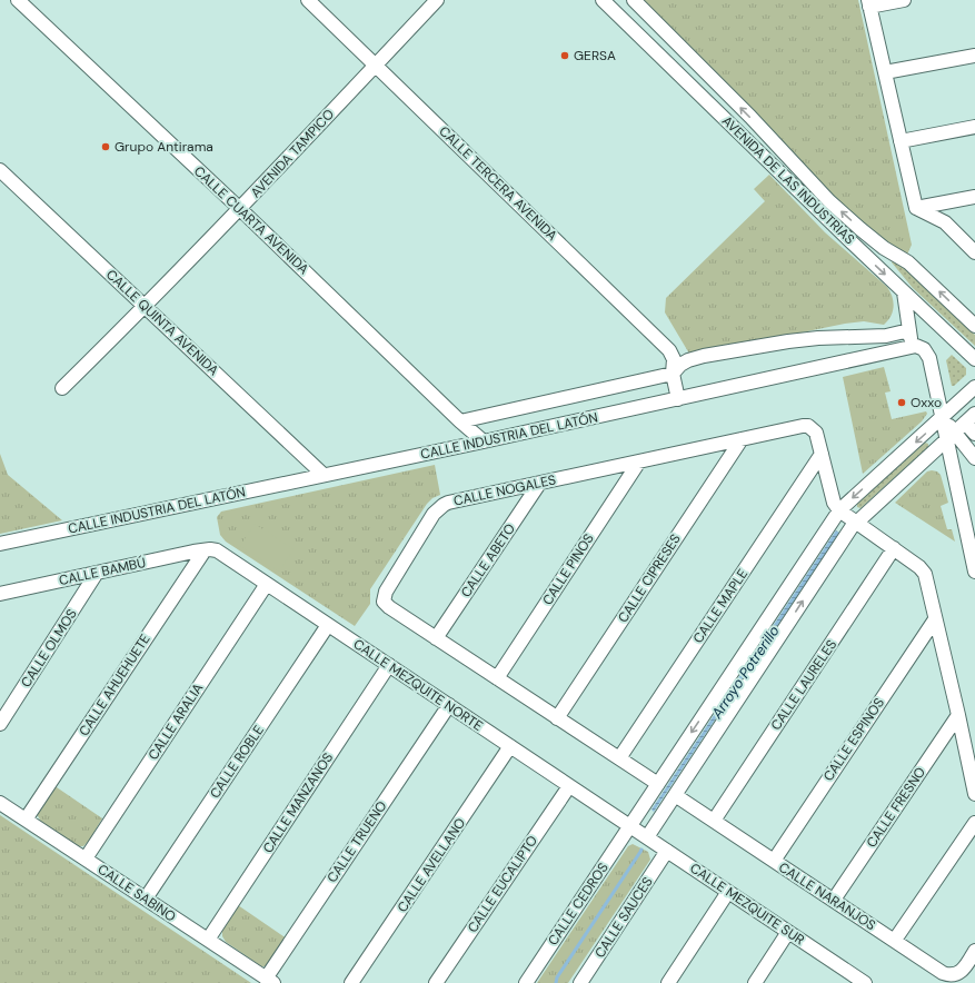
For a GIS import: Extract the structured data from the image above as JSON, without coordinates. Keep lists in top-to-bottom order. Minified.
{"streets":{"street":["AVENIDA TAMPICO","AVENIDA DE LAS INDUSTRIAS","CALLE TERCERA AVENIDA","CALLE CUARTA AVENIDA","CALLE QUINTA AVENIDA","CALLE INDUSTRIA DEL LATÓN","CALLE NOGALES","CALLE ABETO","CALLE PINOS","CALLE BAMBÚ","CALLE CIPRESES","CALLE MAPLE","CALLE OLMOS","CALLE AHUEHUETE","CALLE MEZQUITE NORTE","CALLE LAURELES","CALLE ARALIA","CALLE ESPINOS","CALLE ROBLE","CALLE MANZANOS","CALLE FRESNO","CALLE TRUENO","CALLE AVELLANO","CALLE EUCALIPTO","CALLE SABINO","CALLE NARANJOS","CALLE CEDROS","CALLE MEZQUITE SUR","CALLE SAUCES"]},"crossings":[["AVENIDA TAMPICO","CALLE TERCERA AVENIDA"],["AVENIDA TAMPICO","CALLE CUARTA AVENIDA"],["AVENIDA TAMPICO","CALLE QUINTA AVENIDA"],["CALLE TERCERA AVENIDA","CALLE INDUSTRIA DEL LATÓN"],["CALLE CUARTA AVENIDA","CALLE INDUSTRIA DEL LATÓN"],["CALLE QUINTA AVENIDA","CALLE INDUSTRIA DEL LATÓN"],["CALLE NOGALES","CALLE ABETO"],["CALLE NOGALES","CALLE PINOS"],["CALLE NOGALES","CALLE CIPRESES"],["CALLE NOGALES","CALLE MAPLE"],["CALLE NOGALES","CALLE CEDROS"],["CALLE BAMBÚ","CALLE OLMOS"],["CALLE BAMBÚ","CALLE AHUEHUETE"],["CALLE BAMBÚ","CALLE MEZQUITE NORTE"],["CALLE AHUEHUETE","CALLE MEZQUITE NORTE"],["CALLE AHUEHUETE","CALLE SABINO"],["CALLE MEZQUITE NORTE","CALLE ARALIA"],["CALLE MEZQUITE NORTE","CALLE ROBLE"],["CALLE MEZQUITE NORTE","CALLE MANZANOS"],["CALLE MEZQUITE NORTE","CALLE TRUENO"],["CALLE MEZQUITE NORTE","CALLE AVELLANO"],["CALLE MEZQUITE NORTE","CALLE EUCALIPTO"],["CALLE MEZQUITE NORTE","CALLE CEDROS"],["CALLE MEZQUITE NORTE","CALLE MEZQUITE SUR"],["CALLE LAURELES","CALLE NARANJOS"],["CALLE ARALIA","CALLE SABINO"],["CALLE ESPINOS","CALLE NARANJOS"],["CALLE ROBLE","CALLE SABINO"],["CALLE MANZANOS","CALLE SABINO"],["CALLE FRESNO","CALLE NARANJOS"],["CALLE TRUENO","CALLE SABINO"],["CALLE CEDROS","CALLE MEZQUITE SUR"],["CALLE MEZQUITE SUR","CALLE SAUCES"]],"water":["Arroyo Potrerillo"],"places":["GERSA","Grupo Antirama","Oxxo"]}
